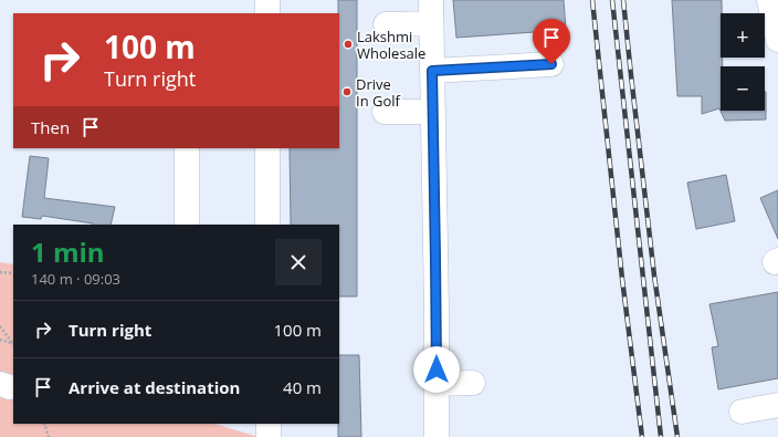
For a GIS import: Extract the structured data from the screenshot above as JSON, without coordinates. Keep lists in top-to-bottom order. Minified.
{"places":["Lakshmi Wholesale","Drive In Golf"],"page":{"map_buttons":["+","−"],"turn":["100 m","Turn right"],"then":"Then","heading":["1 min","140 m · 09:03"],"list":[{"name":"Turn right","value":"100 m"},{"name":"Arrive at destination","value":"40 m"}]}}
